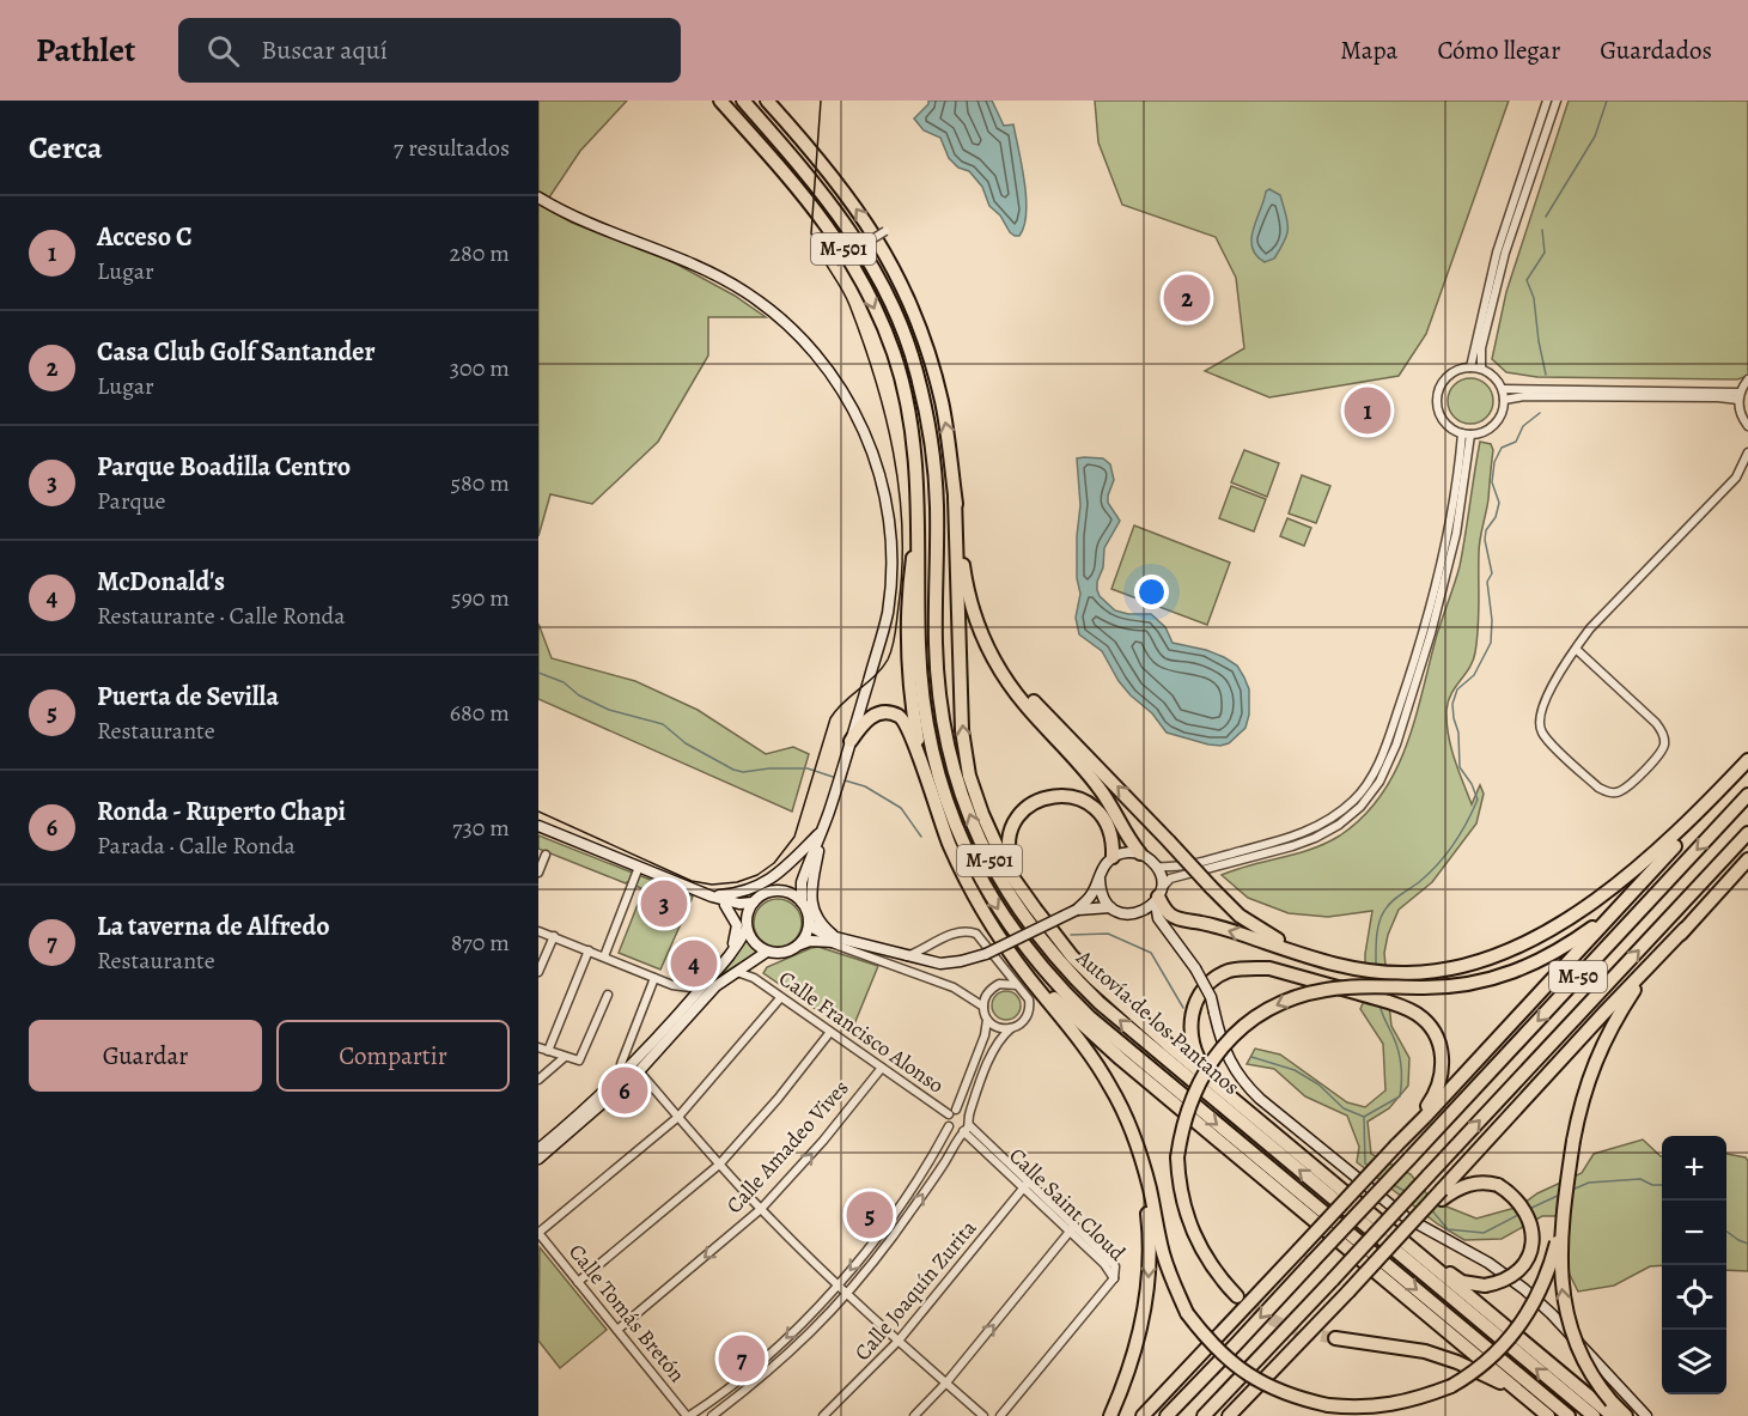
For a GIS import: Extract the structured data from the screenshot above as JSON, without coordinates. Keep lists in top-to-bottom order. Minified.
{"streets":{"highway":["M-501","M-50","Autovía de los Pantanos"],"street":["Calle Francisco Alonso","Calle Amadeo Vives","Calle Saint Cloud","Calle Joaquín Zurita","Calle Tomás Bretón"]},"crossings":[["Calle Francisco Alonso","Calle Amadeo Vives"],["Calle Francisco Alonso","Calle Saint Cloud"],["Calle Amadeo Vives","Calle Tomás Bretón"],["Calle Saint Cloud","Calle Joaquín Zurita"]],"page":{"header":"Pathlet","search":"Buscar aquí","nav":["Mapa","Cómo llegar","Guardados"],"heading":["Cerca","7 resultados"],"list":[{"mark":"1","name":"Acceso C","note":"Lugar","value":"280 m"},{"mark":"2","name":"Casa Club Golf Santander","note":"Lugar","value":"300 m"},{"mark":"3","name":"Parque Boadilla Centro","note":"Parque","value":"580 m"},{"mark":"4","name":"McDonald's","note":"Restaurante · Calle Ronda","value":"590 m"},{"mark":"5","name":"Puerta de Sevilla","note":"Restaurante","value":"680 m"},{"mark":"6","name":"Ronda - Ruperto Chapi","note":"Parada · Calle Ronda","value":"730 m"},{"mark":"7","name":"La taverna de Alfredo","note":"Restaurante","value":"870 m"}],"pins":["2","1","3","4","6","5","7"],"buttons":["Guardar","Compartir"],"map_buttons":["+","−"]}}
